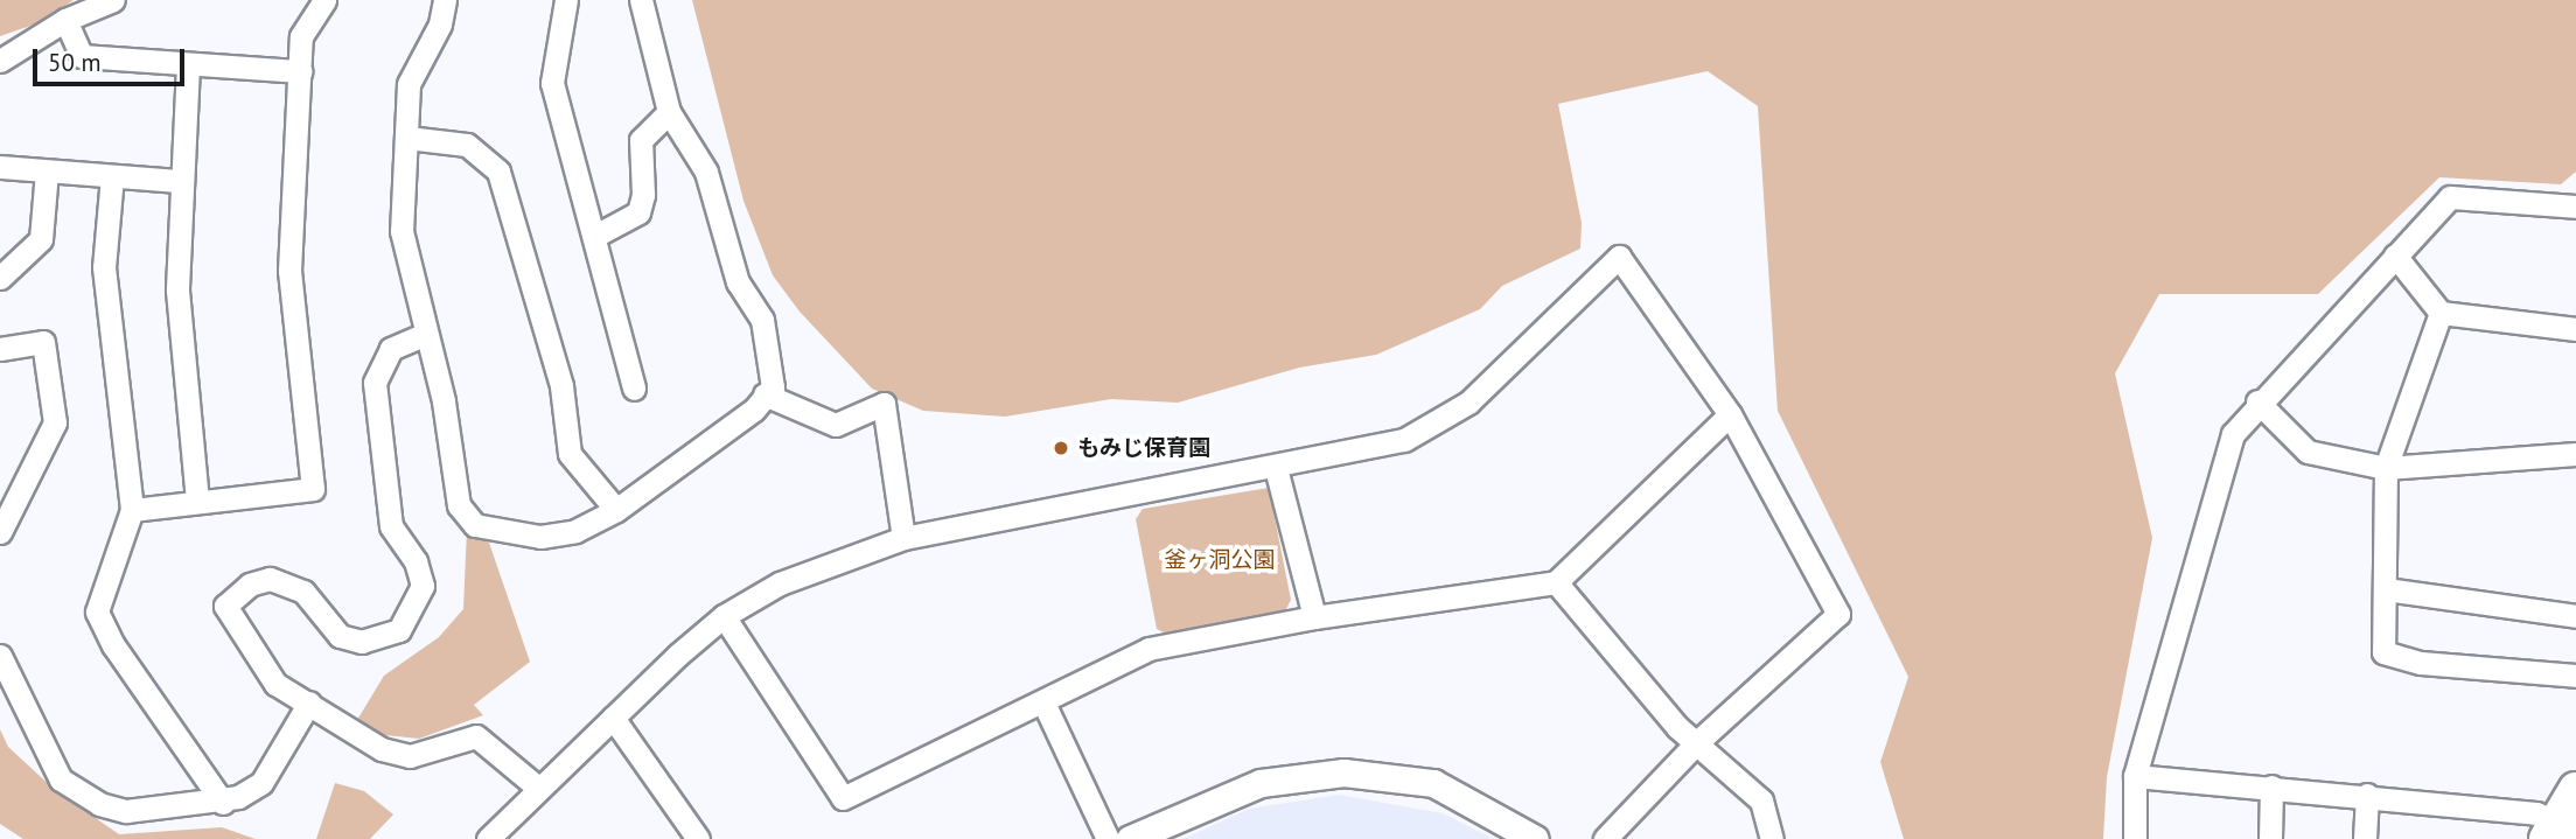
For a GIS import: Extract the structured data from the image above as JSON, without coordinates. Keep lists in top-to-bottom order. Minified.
{"parks":["釜ヶ洞公園"],"places":["もみじ保育園"],"scale_bar":"50 m"}
